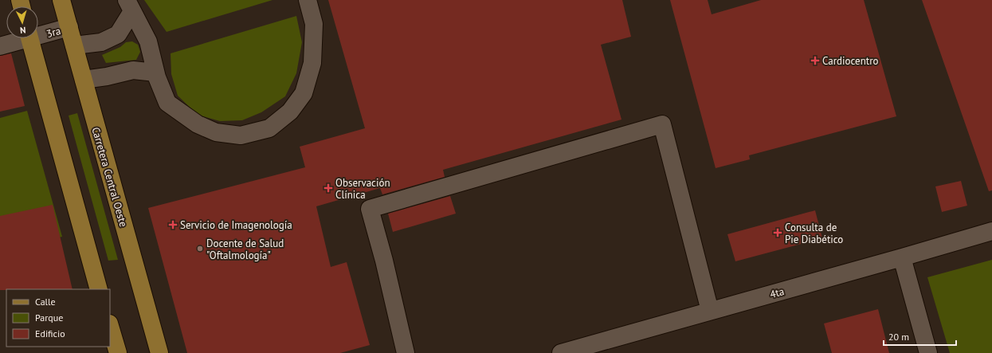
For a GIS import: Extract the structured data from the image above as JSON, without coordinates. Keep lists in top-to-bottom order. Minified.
{"streets":{"main road":["Carretera Central Oeste"],"street":["3ra","4ta"]},"crossings":[["3ra","Carretera Central Oeste"]],"places":{"health":["Cardiocentro","Observación Clínica","Servicio de Imagenología","Consulta de Pie Diabético"],"other":["Docente de Salud \"Oftalmología\""]},"legend":["Calle","Parque","Edificio"],"scale_bar":"20 m","north":"bottom"}
